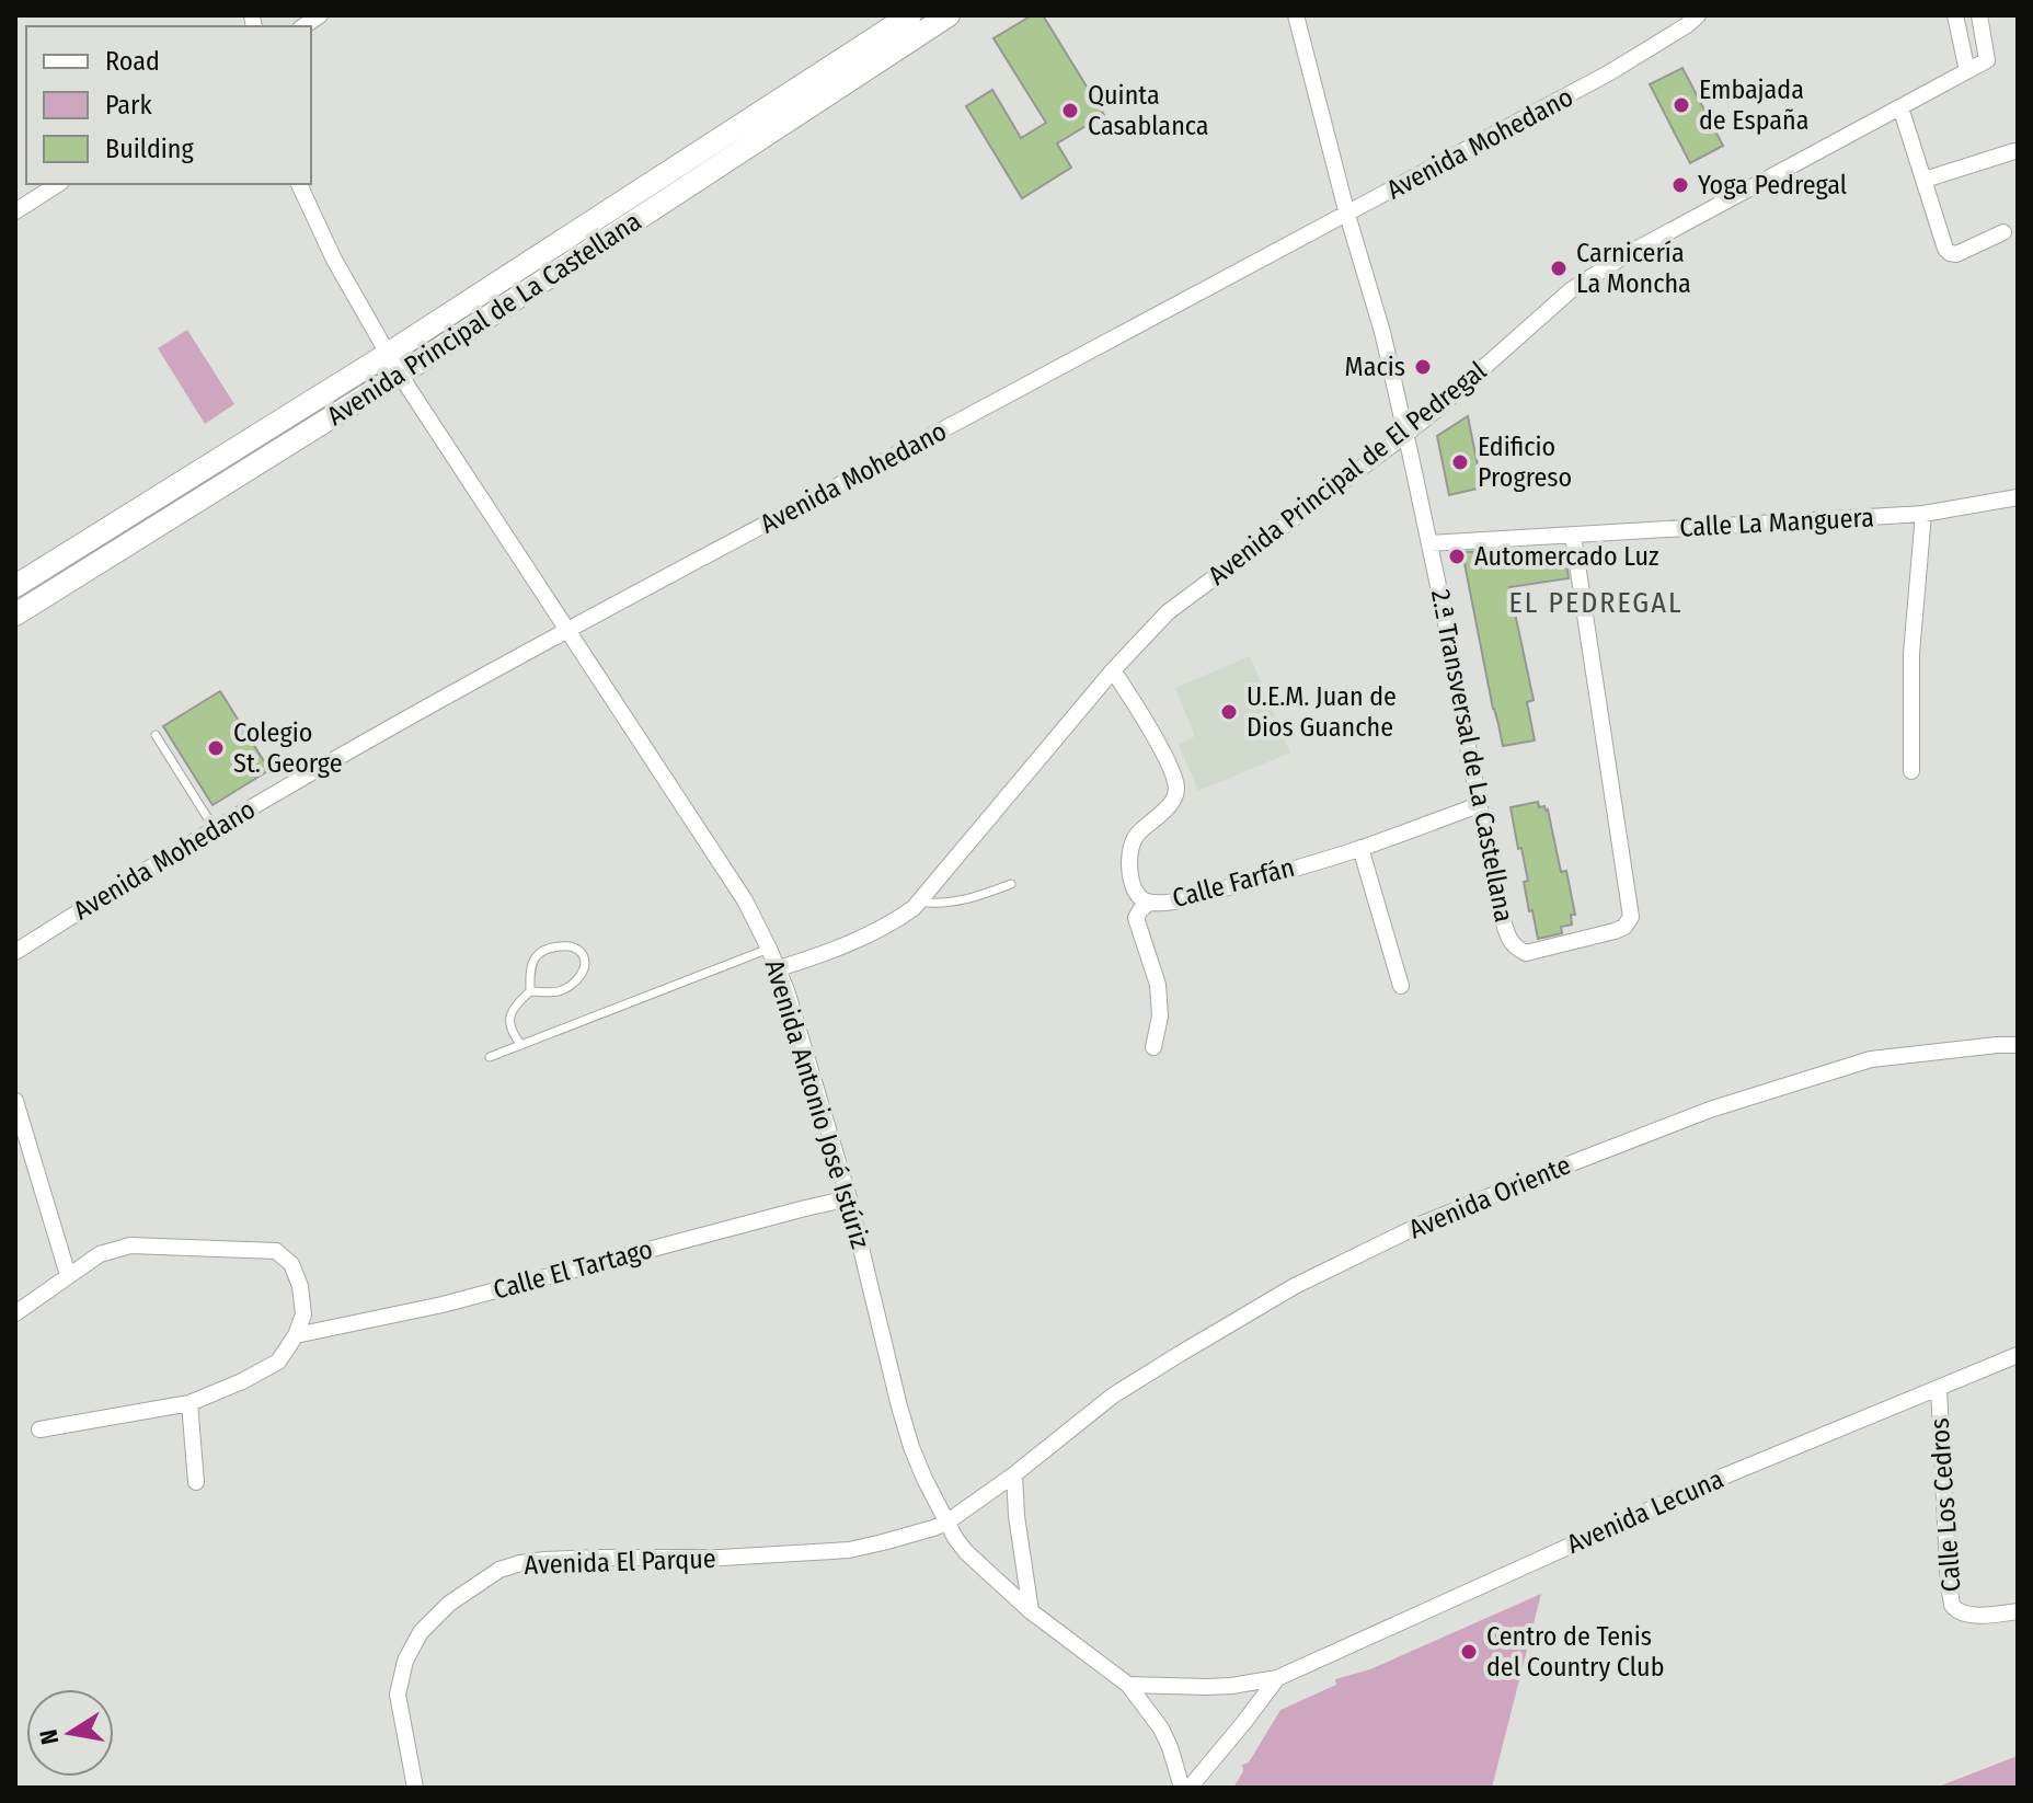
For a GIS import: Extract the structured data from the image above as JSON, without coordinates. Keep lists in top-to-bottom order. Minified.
{"streets":{"street":["Avenida Mohedano","Avenida Principal de La Castellana","Avenida Principal de El Pedregal","Calle La Manguera","2.ª Transversal de La Castellana","Calle Farfán","Avenida Antonio José Istúriz","Avenida Oriente","Calle El Tartago","Calle Los Cedros","Avenida Lecuna","Avenida El Parque"]},"crossings":[["Avenida Mohedano","2.ª Transversal de La Castellana"],["Avenida Mohedano","Avenida Antonio José Istúriz"],["Avenida Principal de La Castellana","Avenida Antonio José Istúriz"],["Avenida Principal de El Pedregal","2.ª Transversal de La Castellana"],["Avenida Principal de El Pedregal","Calle Farfán"],["Avenida Principal de El Pedregal","Avenida Antonio José Istúriz"],["Calle La Manguera","2.ª Transversal de La Castellana"],["2.ª Transversal de La Castellana","Calle Farfán"],["Avenida Antonio José Istúriz","Avenida Oriente"],["Avenida Antonio José Istúriz","Calle El Tartago"],["Avenida Antonio José Istúriz","Avenida Lecuna"],["Avenida Antonio José Istúriz","Avenida El Parque"],["Avenida Oriente","Avenida El Parque"],["Calle Los Cedros","Avenida Lecuna"]],"districts":["EL PEDREGAL"],"places":["Embajada de España","Quinta Casablanca","Yoga Pedregal","Carnicería La Moncha","Macis","Edificio Progreso","Automercado Luz","U.E.M. Juan de Dios Guanche","Colegio St. George","Centro de Tenis del Country Club"],"legend":["Road","Park","Building"],"north":"left"}
